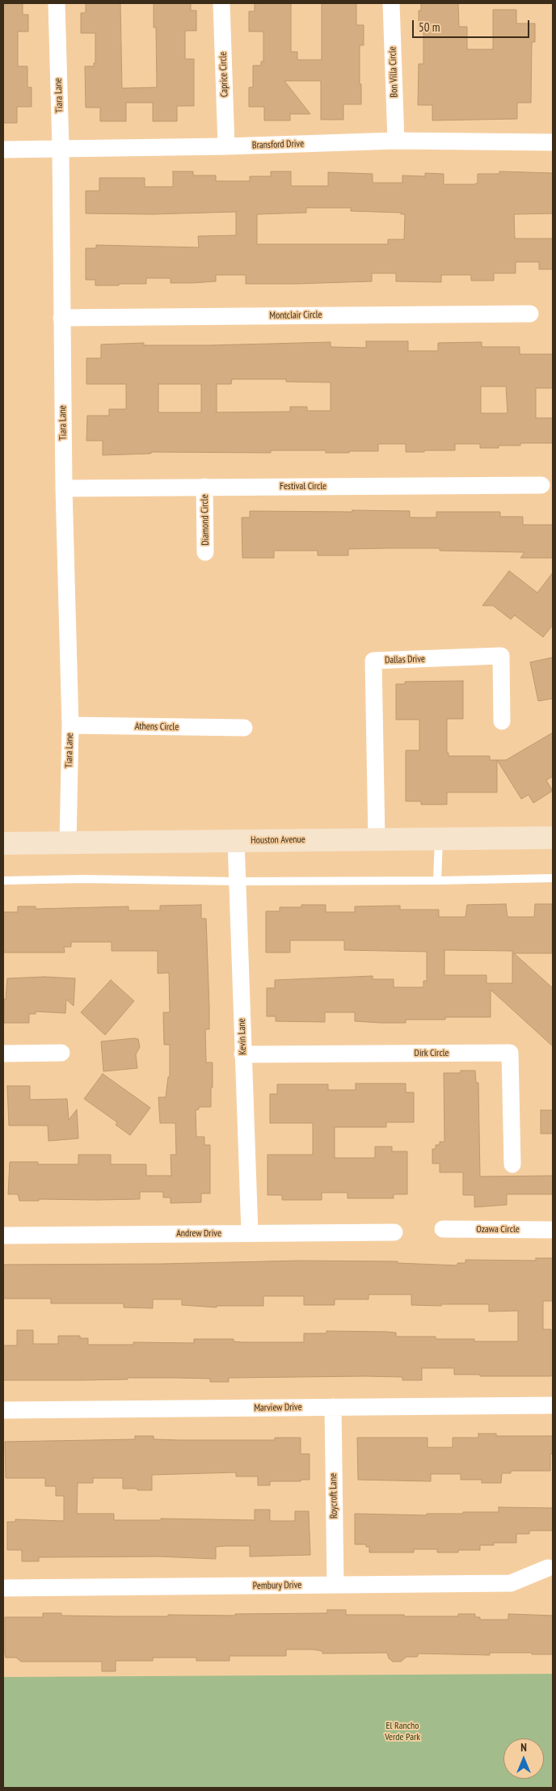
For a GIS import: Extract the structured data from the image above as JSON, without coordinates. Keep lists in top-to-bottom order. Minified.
{"streets":{"street":["Bon Villa Circle","Caprice Circle","Tiara Lane","Bransford Drive","Montclair Circle","Festival Circle","Diamond Circle","Dallas Drive","Athens Circle","Houston Avenue","Kevin Lane","Dirk Circle","Ozawa Circle","Andrew Drive","Marview Drive","Roycroft Lane","Pembury Drive"]},"crossings":[["Bon Villa Circle","Bransford Drive"],["Caprice Circle","Bransford Drive"],["Tiara Lane","Bransford Drive"],["Tiara Lane","Montclair Circle"],["Tiara Lane","Festival Circle"],["Tiara Lane","Athens Circle"],["Tiara Lane","Houston Avenue"],["Festival Circle","Diamond Circle"],["Dallas Drive","Houston Avenue"],["Houston Avenue","Kevin Lane"],["Kevin Lane","Dirk Circle"],["Kevin Lane","Andrew Drive"],["Marview Drive","Roycroft Lane"],["Roycroft Lane","Pembury Drive"]],"parks":["El Rancho Verde Park"],"scale_bar":"50 m","north":"top"}
